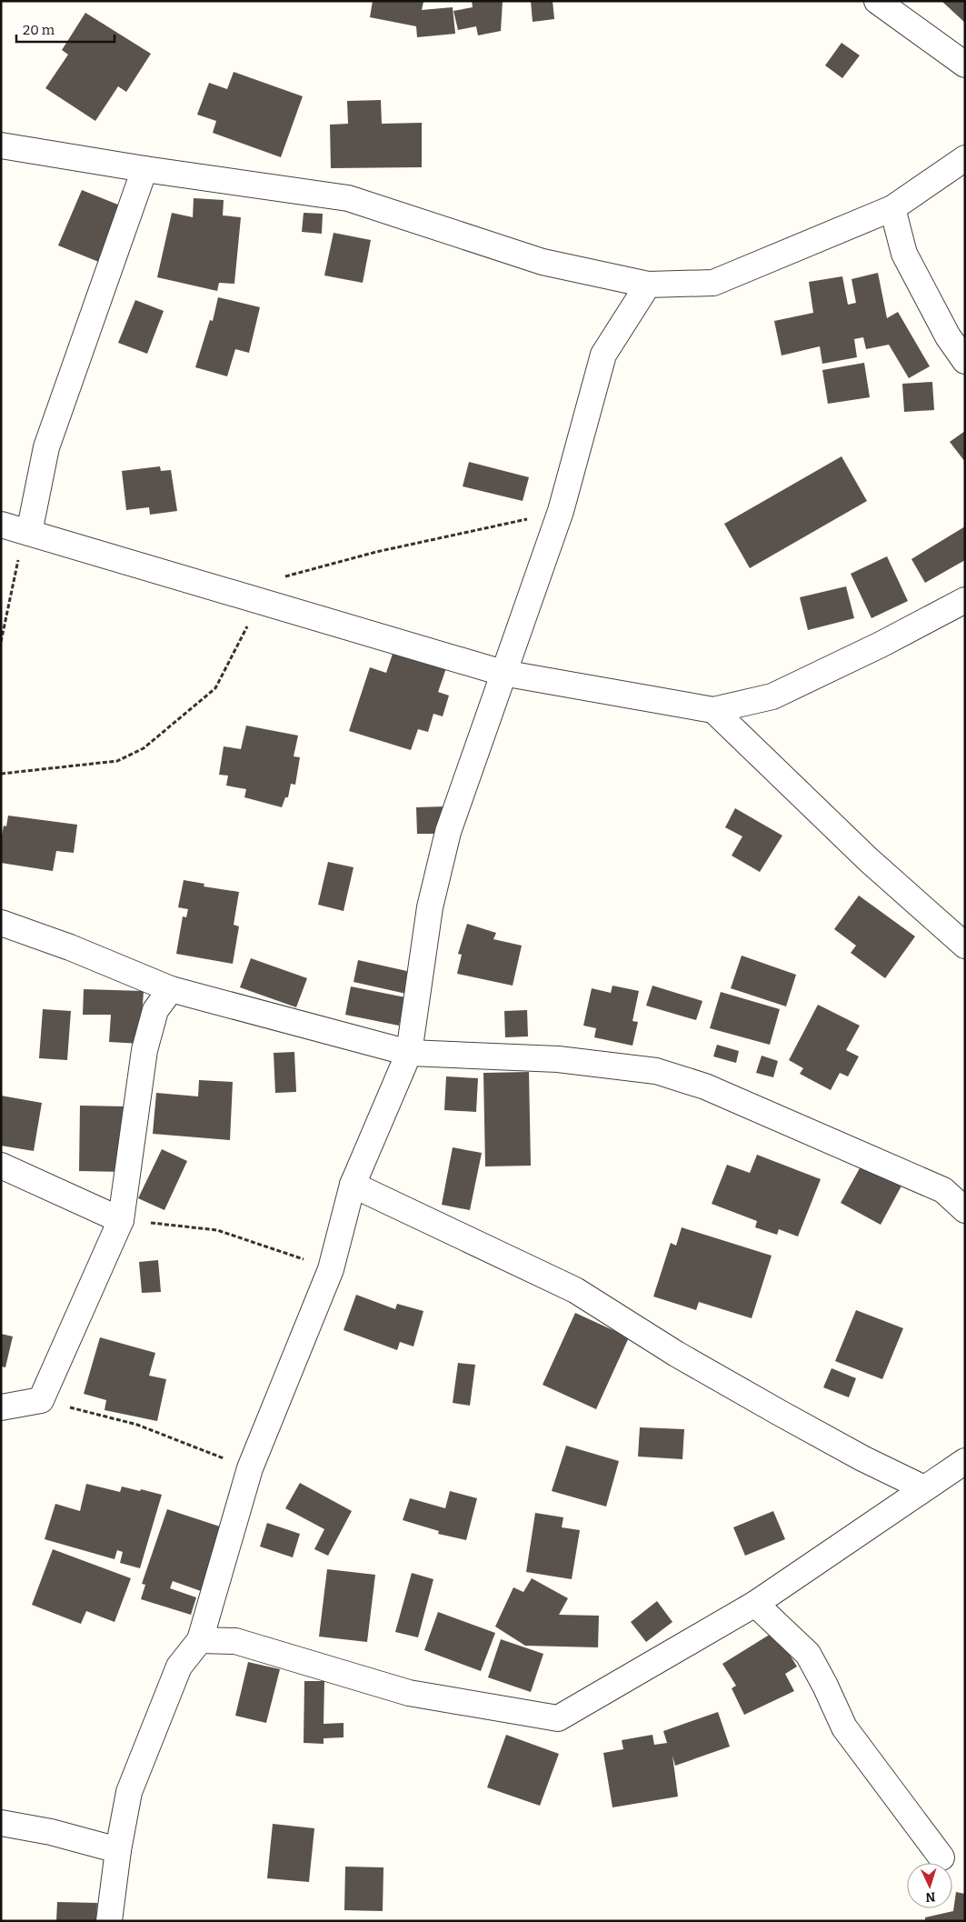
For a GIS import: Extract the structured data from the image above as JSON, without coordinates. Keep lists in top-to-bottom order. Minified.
{"scale_bar":"20 m","north":"bottom"}
